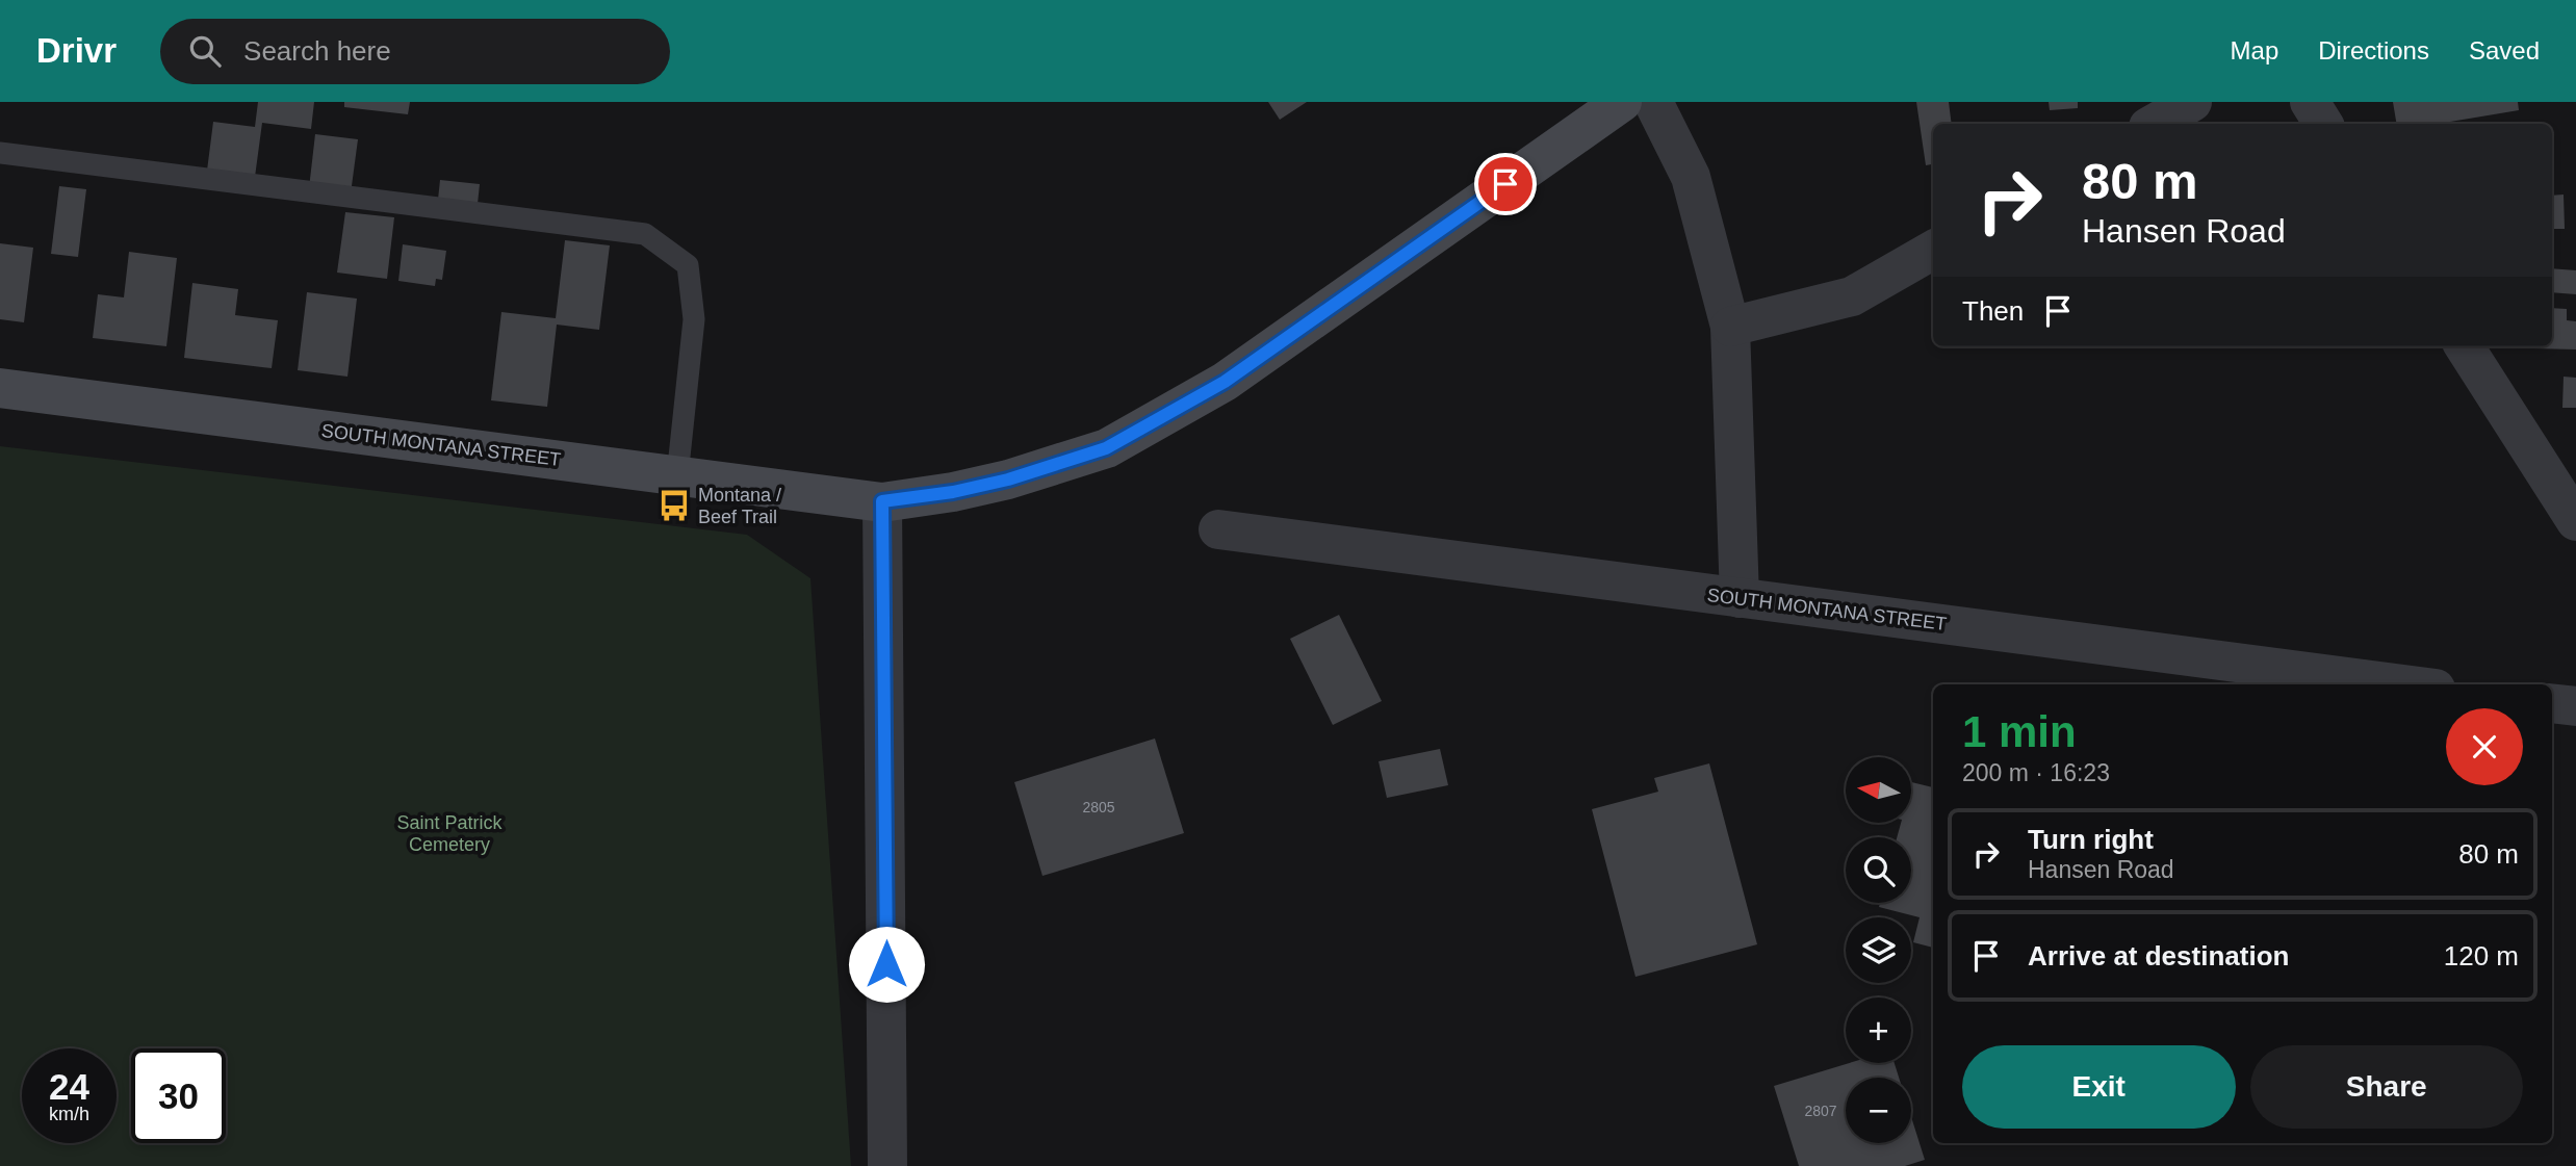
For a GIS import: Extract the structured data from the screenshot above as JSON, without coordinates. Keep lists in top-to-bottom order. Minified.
{"streets":{"street":["SOUTH MONTANA STREET"]},"parks":["Saint Patrick Cemetery"],"places":{"bus stop":["Montana / Beef Trail"]},"house_numbers":["2805","2807"],"north":"left","page":{"header":"Drivr","search":"Search here","nav":["Map","Directions","Saved"],"turn":["80 m","Hansen Road"],"then":"Then","heading":["1 min","200 m · 16:23"],"map_buttons":["+","−"],"list":[{"name":"Turn right","note":"Hansen Road","value":"80 m"},{"name":"Arrive at destination","value":"120 m"}],"buttons":["Exit","Share"],"speed":"24 km/h","limit":"30"}}
